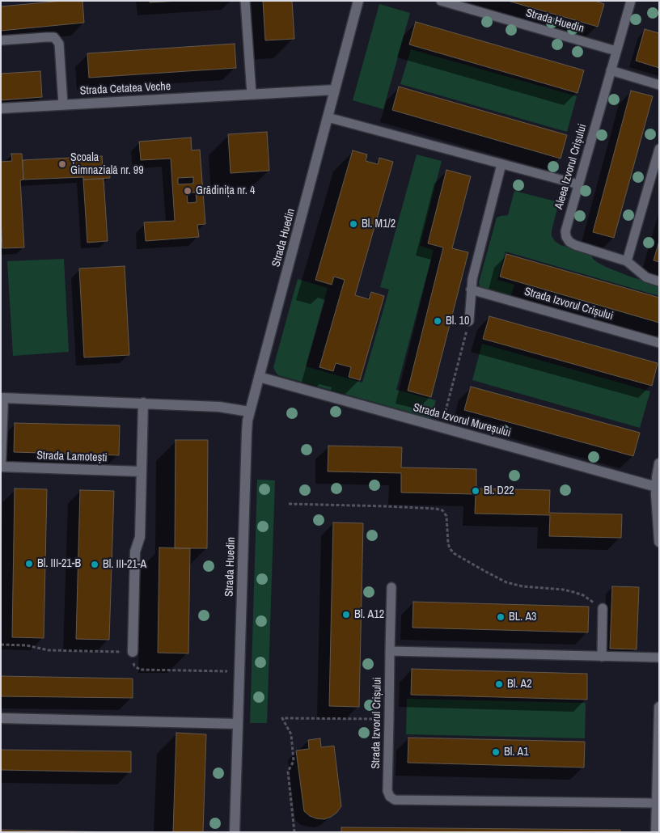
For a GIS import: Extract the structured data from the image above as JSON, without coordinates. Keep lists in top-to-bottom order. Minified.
{"streets":{"street":["Strada Huedin","Strada Cetatea Veche","Strada Izvorul Mureșului","Strada Lamotești"],"lane":["Aleea Izvorul Crișului","Strada Izvorul Crișului"]},"crossings":[["Strada Huedin","Strada Cetatea Veche"],["Strada Huedin","Aleea Izvorul Crișului"],["Strada Huedin","Strada Izvorul Mureșului"]],"places":["Școala Gimnazială nr. 99","Grădinița nr. 4","Bl. M1/2","Bl. 10","Bl. D22","Bl. III-21-B","Bl. III-21-A","Bl. A12","BL. A3","Bl. A2","Bl. A1"]}
